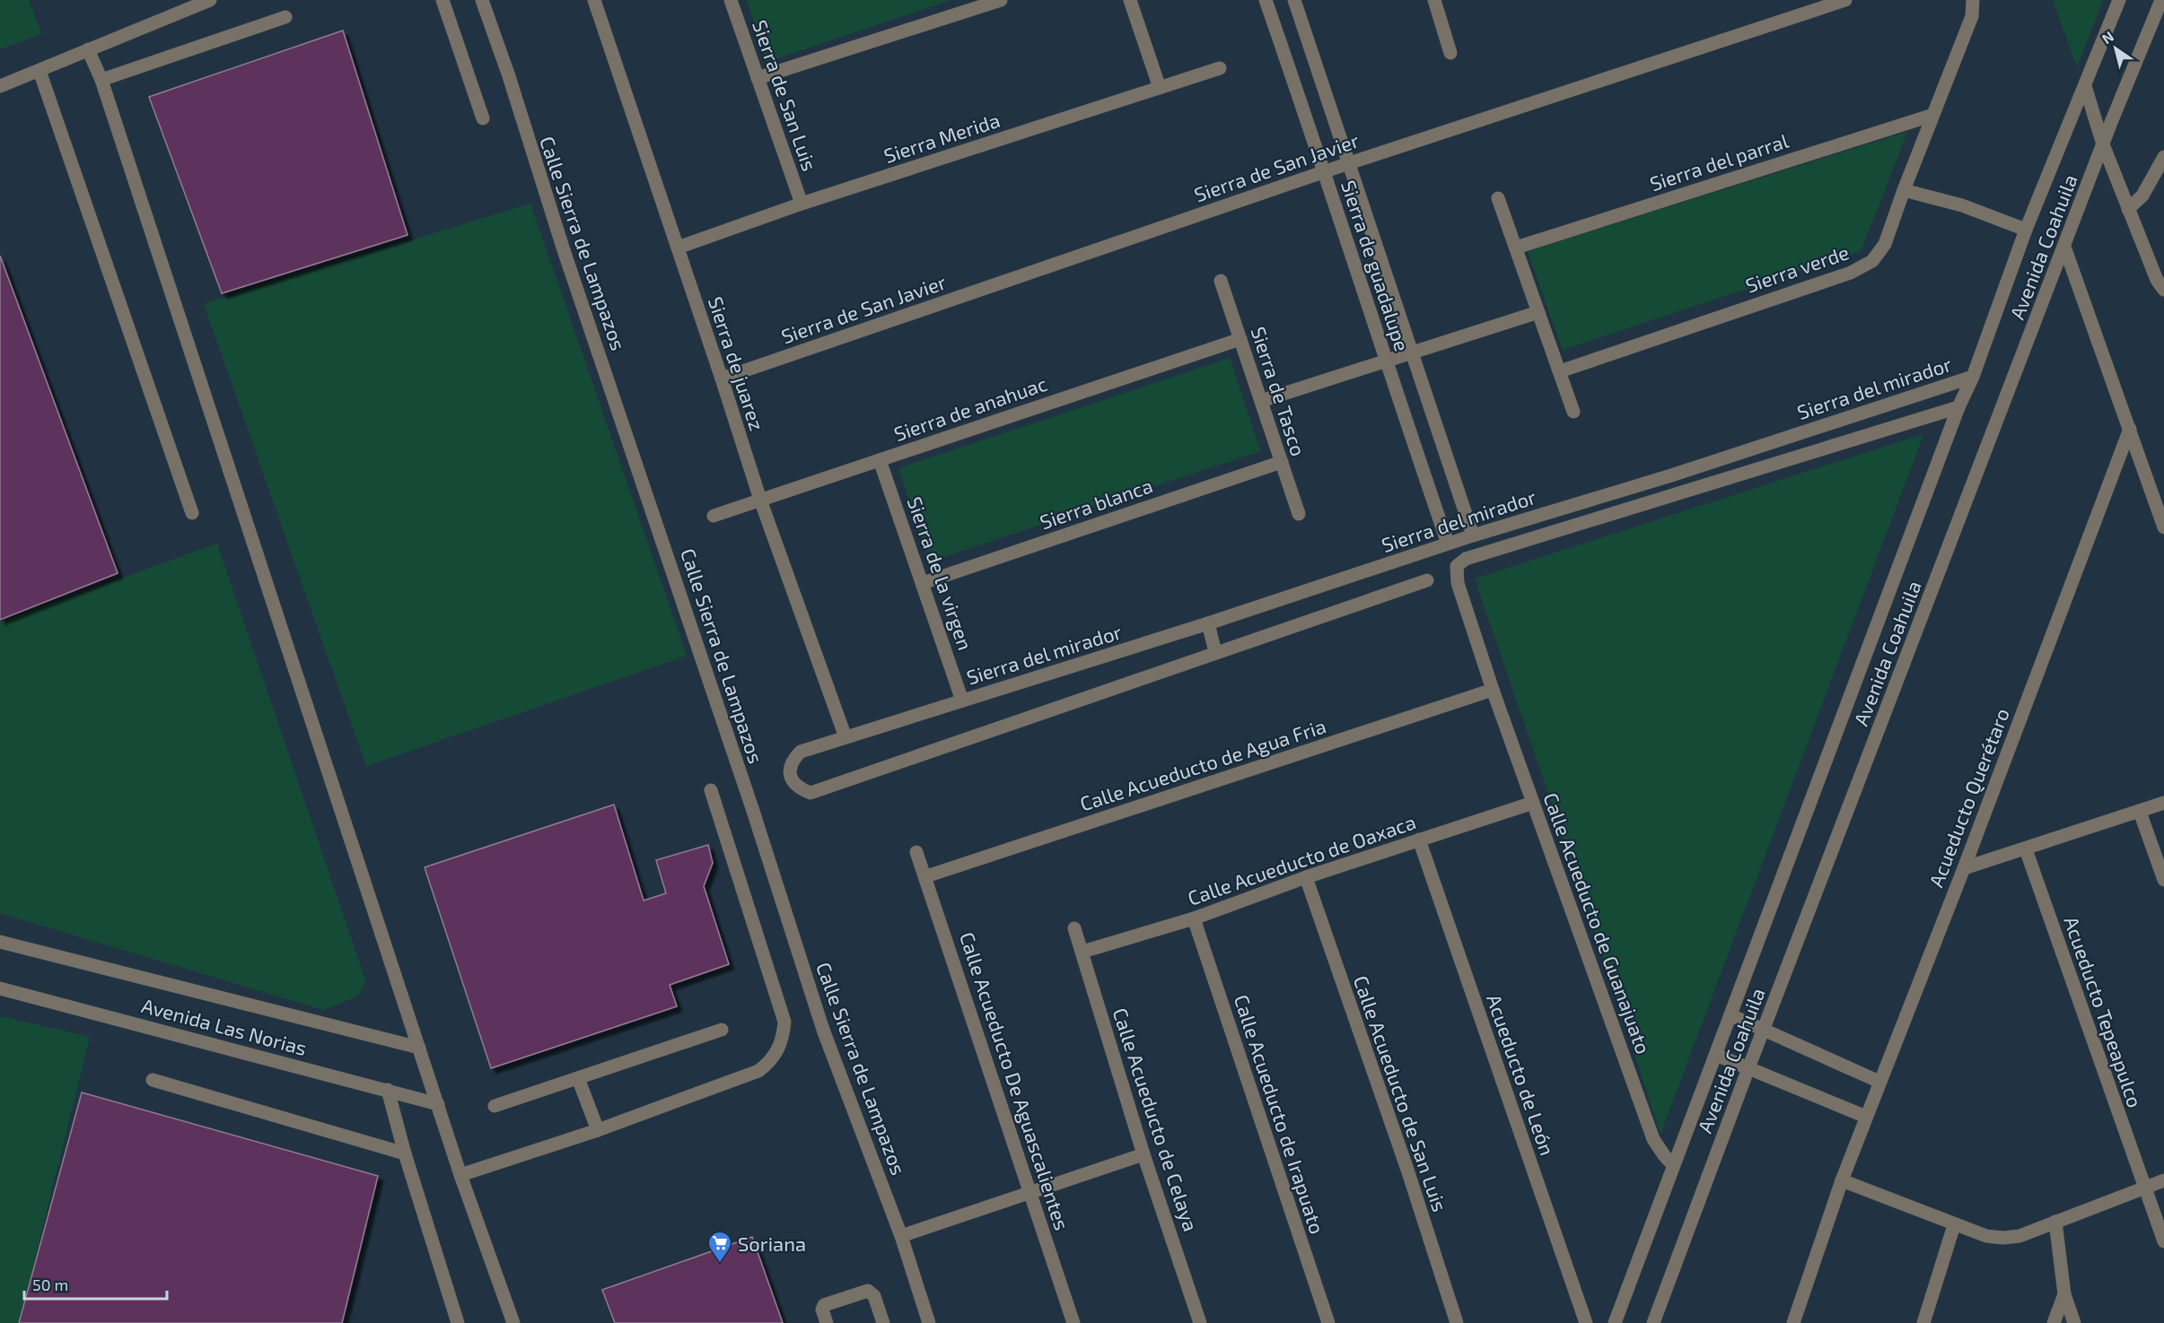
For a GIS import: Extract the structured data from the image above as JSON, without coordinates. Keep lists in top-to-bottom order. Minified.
{"streets":{"street":["Sierra de San Luis","Sierra Merida","Sierra del parral","Sierra de San Javier","Calle Sierra de Lampazos","Avenida Coahuila","Sierra de guadalupe","Sierra verde","Sierra de juarez","Sierra del mirador","Sierra de Tasco","Sierra de anahuac","Sierra blanca","Sierra de la virgen","Calle Acueducto de Agua Fria","Acueducto Querétaro","Calle Acueducto de Oaxaca","Calle Acueducto de Guanajuato","Acueducto Tepeapulco","Avenida Las Norias","Acueducto de León","Calle Acueducto De Aguascalientes","Calle Acueducto de San Luis","Calle Acueducto de Irapuato","Calle Acueducto de Celaya"]},"crossings":[["Sierra de San Luis","Sierra Merida"],["Sierra Merida","Sierra de juarez"],["Sierra del parral","Sierra verde"],["Sierra de San Javier","Sierra de guadalupe"],["Sierra de San Javier","Sierra de juarez"],["Avenida Coahuila","Sierra del mirador"],["Avenida Coahuila","Calle Acueducto de Guanajuato"],["Sierra de guadalupe","Sierra del mirador"],["Sierra de juarez","Sierra del mirador"],["Sierra de juarez","Sierra de anahuac"],["Sierra del mirador","Sierra de la virgen"],["Sierra del mirador","Calle Acueducto de Guanajuato"],["Sierra de Tasco","Sierra de anahuac"],["Sierra de Tasco","Sierra blanca"],["Sierra de anahuac","Sierra de la virgen"],["Sierra blanca","Sierra de la virgen"],["Calle Acueducto de Agua Fria","Calle Acueducto de Guanajuato"],["Calle Acueducto de Agua Fria","Calle Acueducto De Aguascalientes"],["Calle Acueducto de Oaxaca","Calle Acueducto de Guanajuato"],["Calle Acueducto de Oaxaca","Acueducto de León"],["Calle Acueducto de Oaxaca","Calle Acueducto de San Luis"],["Calle Acueducto de Oaxaca","Calle Acueducto de Irapuato"],["Calle Acueducto de Oaxaca","Calle Acueducto de Celaya"]],"places":{"supermarket":["Soriana"]},"scale_bar":"50 m","north":"top left"}
